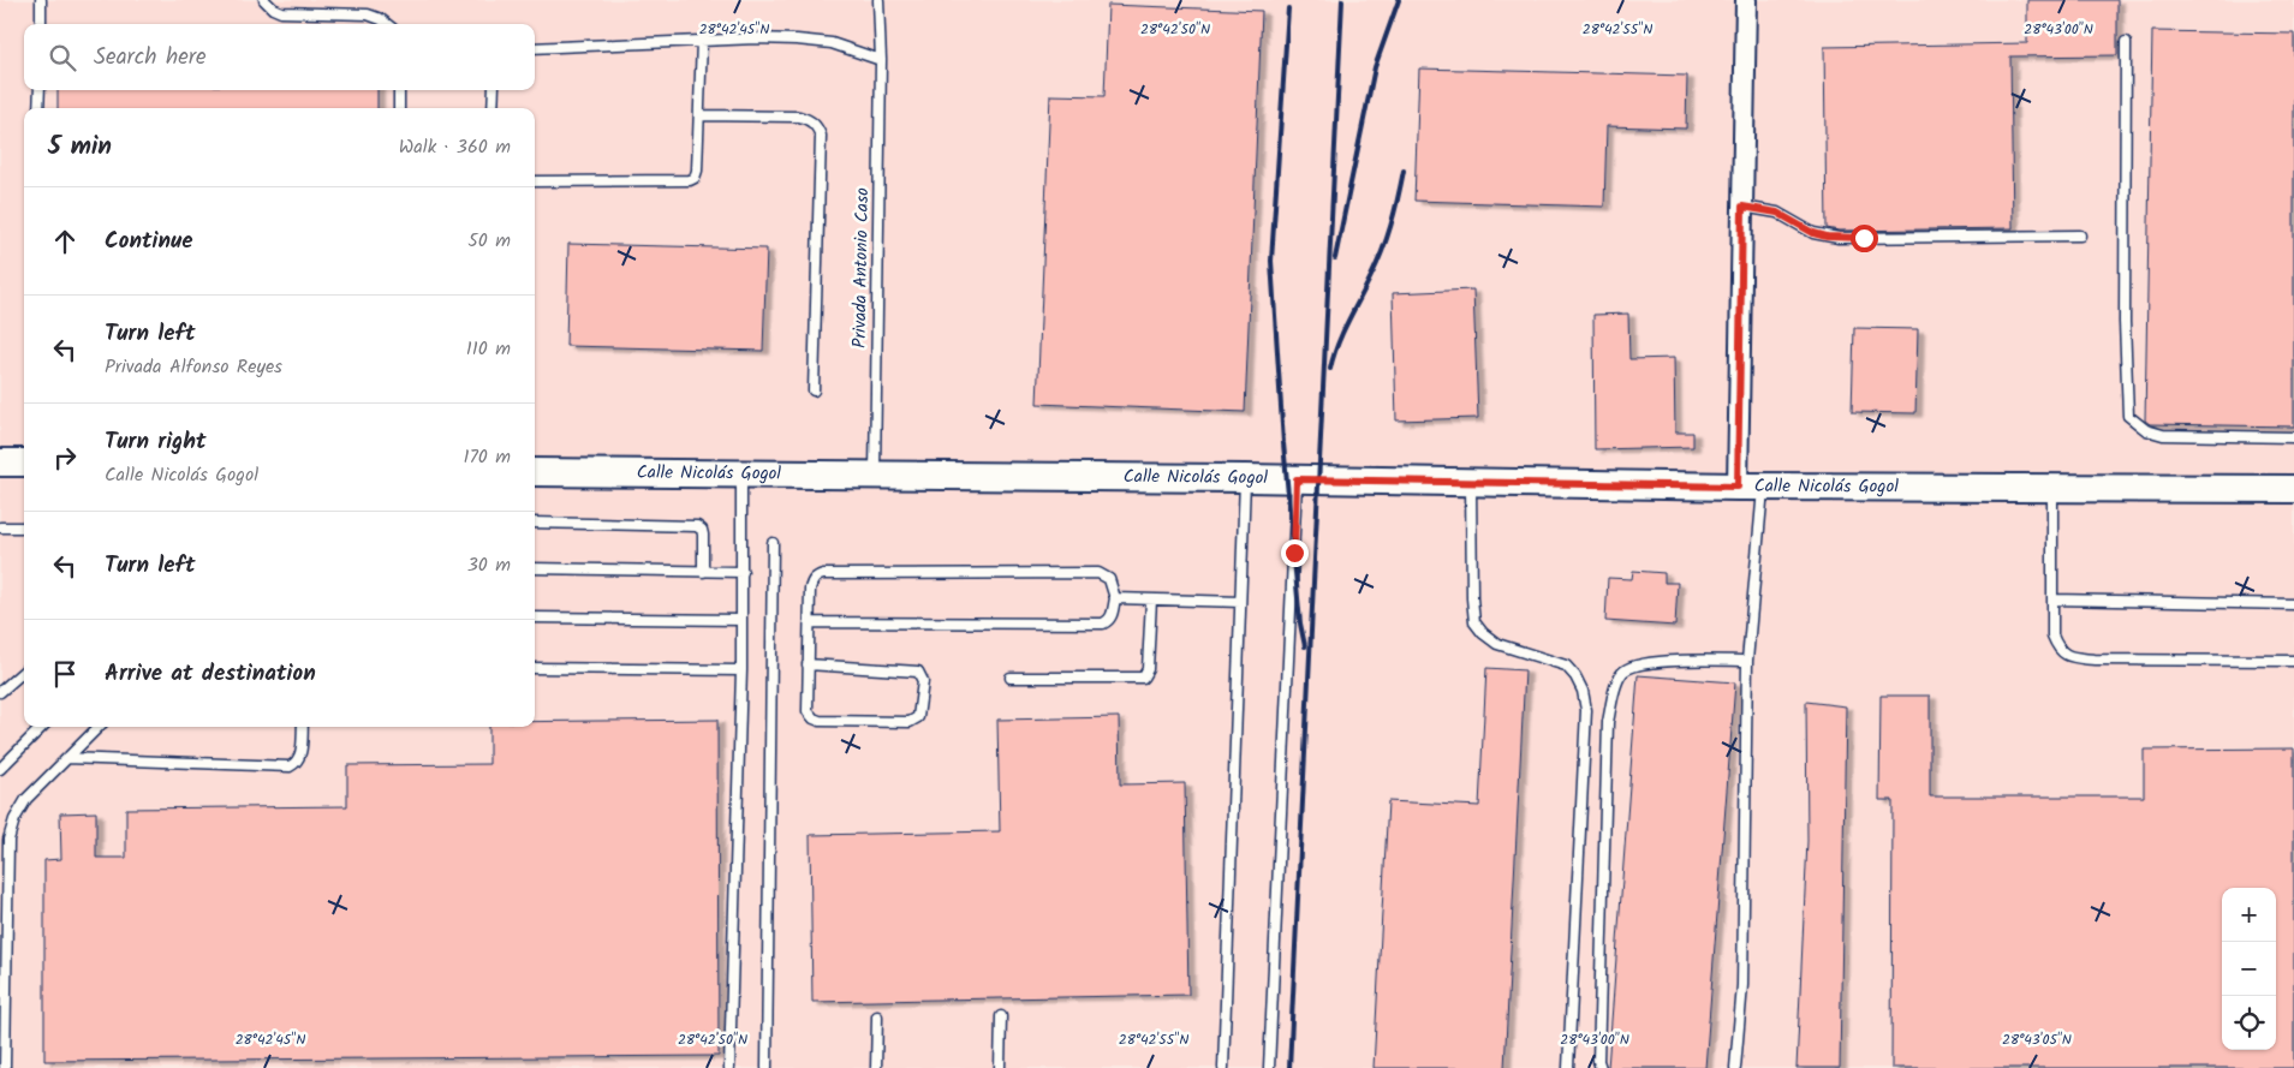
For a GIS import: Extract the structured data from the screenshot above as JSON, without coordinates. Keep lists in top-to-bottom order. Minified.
{"streets":{"street":["Calle Nicolás Gogol"],"lane":["Privada Antonio Caso"]},"crossings":[["Privada Antonio Caso","Calle Nicolás Gogol"]],"page":{"search":"Search here","heading":["5 min","Walk · 360 m"],"list":[["Continue","50 m"],["Turn left","Privada Alfonso Reyes","110 m"],["Turn right","Calle Nicolás Gogol","170 m"],["Turn left","30 m"],"Arrive at destination"],"map_buttons":["+","−"]},"coordinates":["28°42'45\"N","28°42'50\"N","28°42'55\"N","28°43'00\"N","28°43'05\"N"]}
